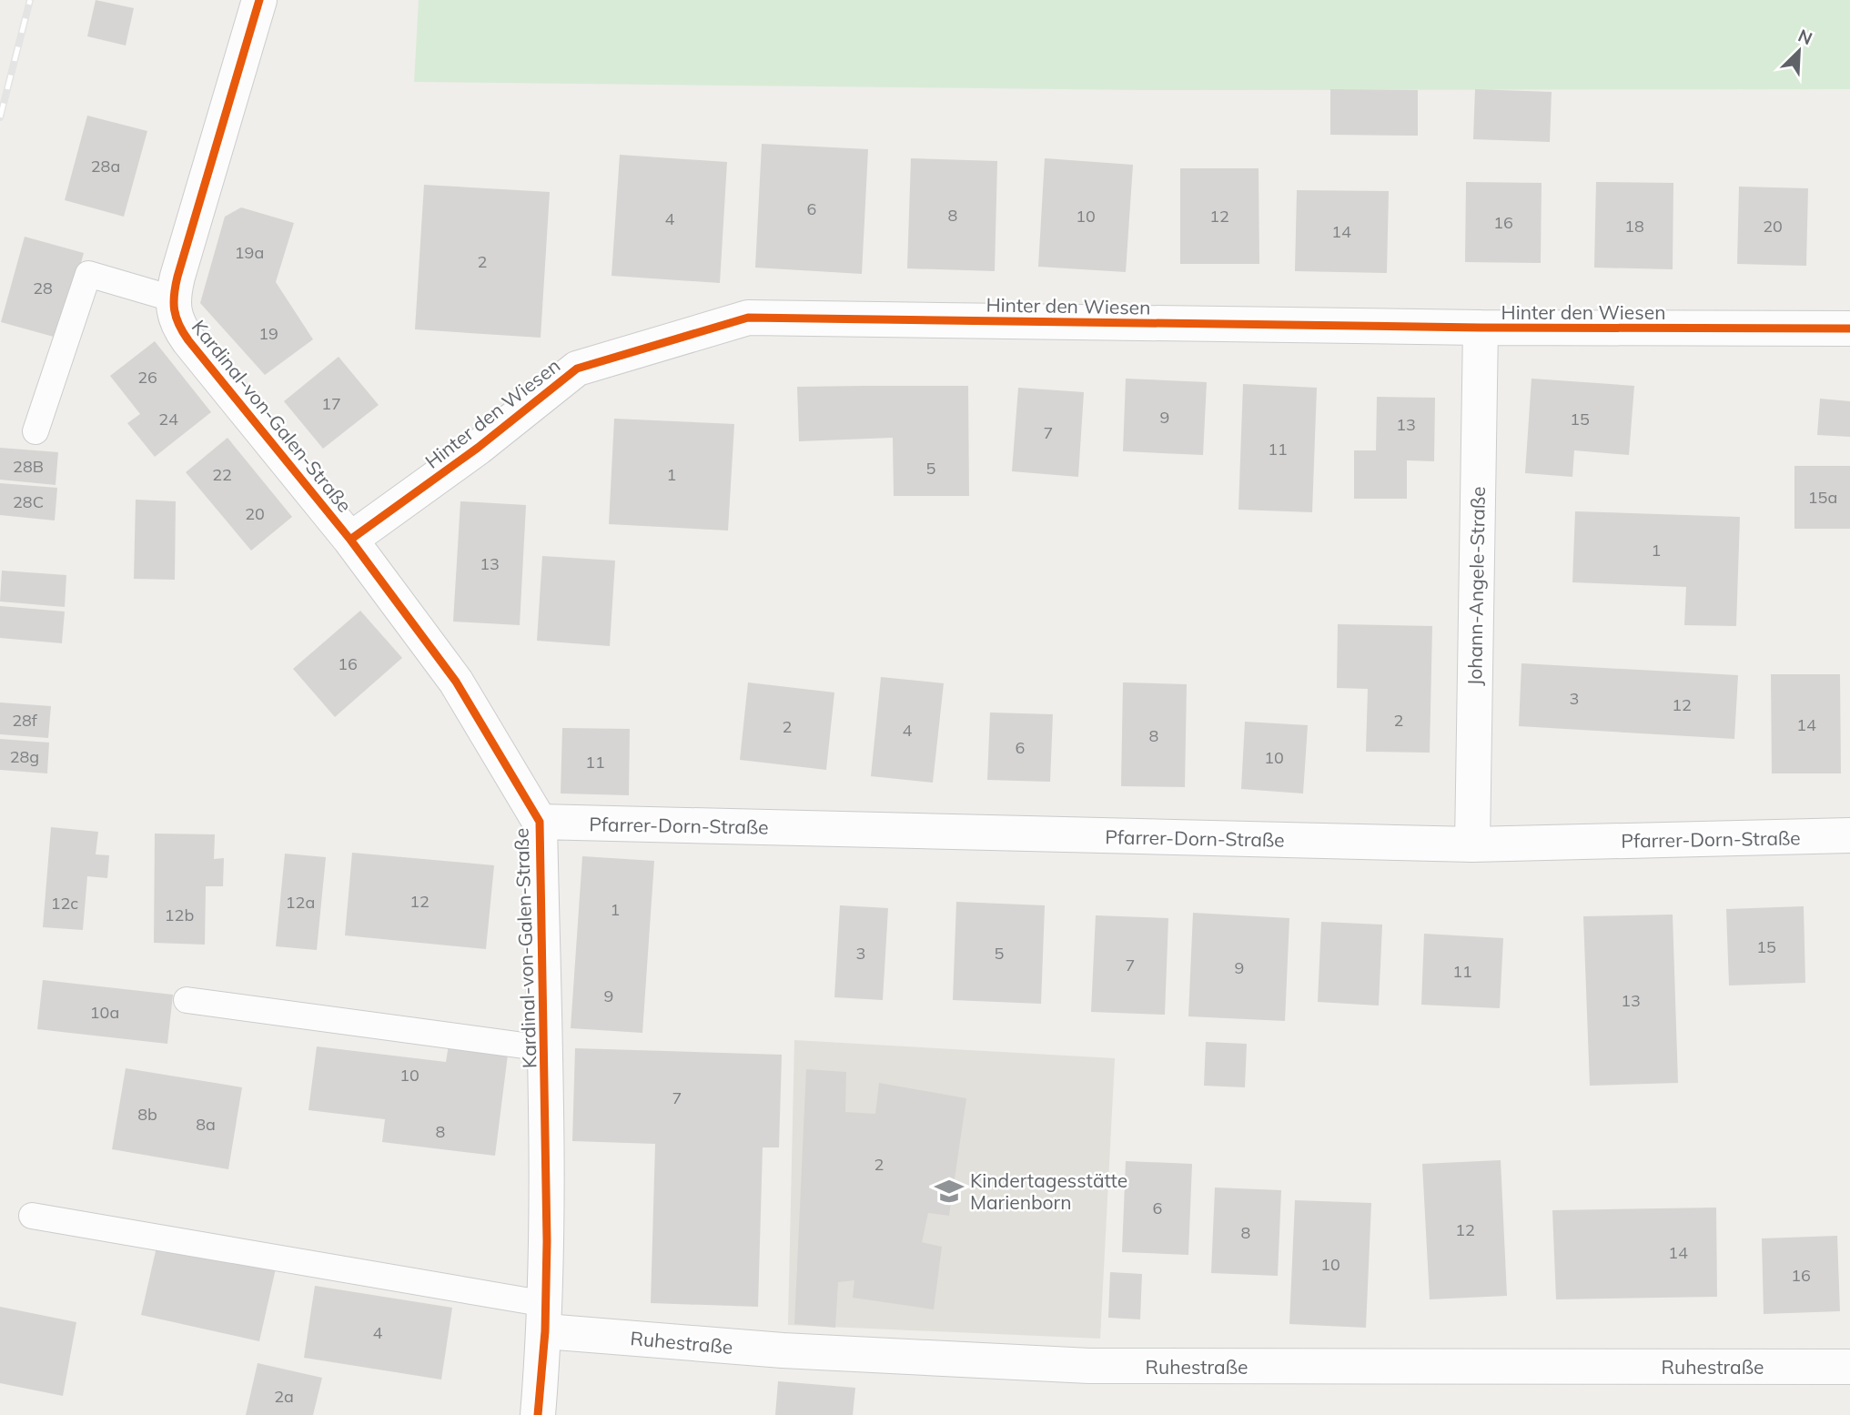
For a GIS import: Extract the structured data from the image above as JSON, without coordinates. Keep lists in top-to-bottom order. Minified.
{"streets":{"street":["Hinter den Wiesen","Kardinal-von-Galen-Straße","Johann-Angele-Straße","Pfarrer-Dorn-Straße","Ruhestraße"]},"crossings":[["Hinter den Wiesen","Kardinal-von-Galen-Straße"],["Hinter den Wiesen","Johann-Angele-Straße"],["Kardinal-von-Galen-Straße","Pfarrer-Dorn-Straße"],["Kardinal-von-Galen-Straße","Ruhestraße"],["Johann-Angele-Straße","Pfarrer-Dorn-Straße"]],"places":{"school or university":["Kindertagesstätte Marienborn"]},"house_numbers":["28a","6","8","10","12","4","16","18","20","14","19a","2","28","19","26","17","9","24","15","13","7","11","28B","5","22","1","15a","28C","20","1","13","16","3","12","28f","2","14","2","4","8","6","28g","10","11","12","12a","12c","1","12b","15","3","5","7","9","11","9","13","10a","10","7","8b","8a","8","2","6","12","8","14","10","16","4","2a"],"north":"top right"}
